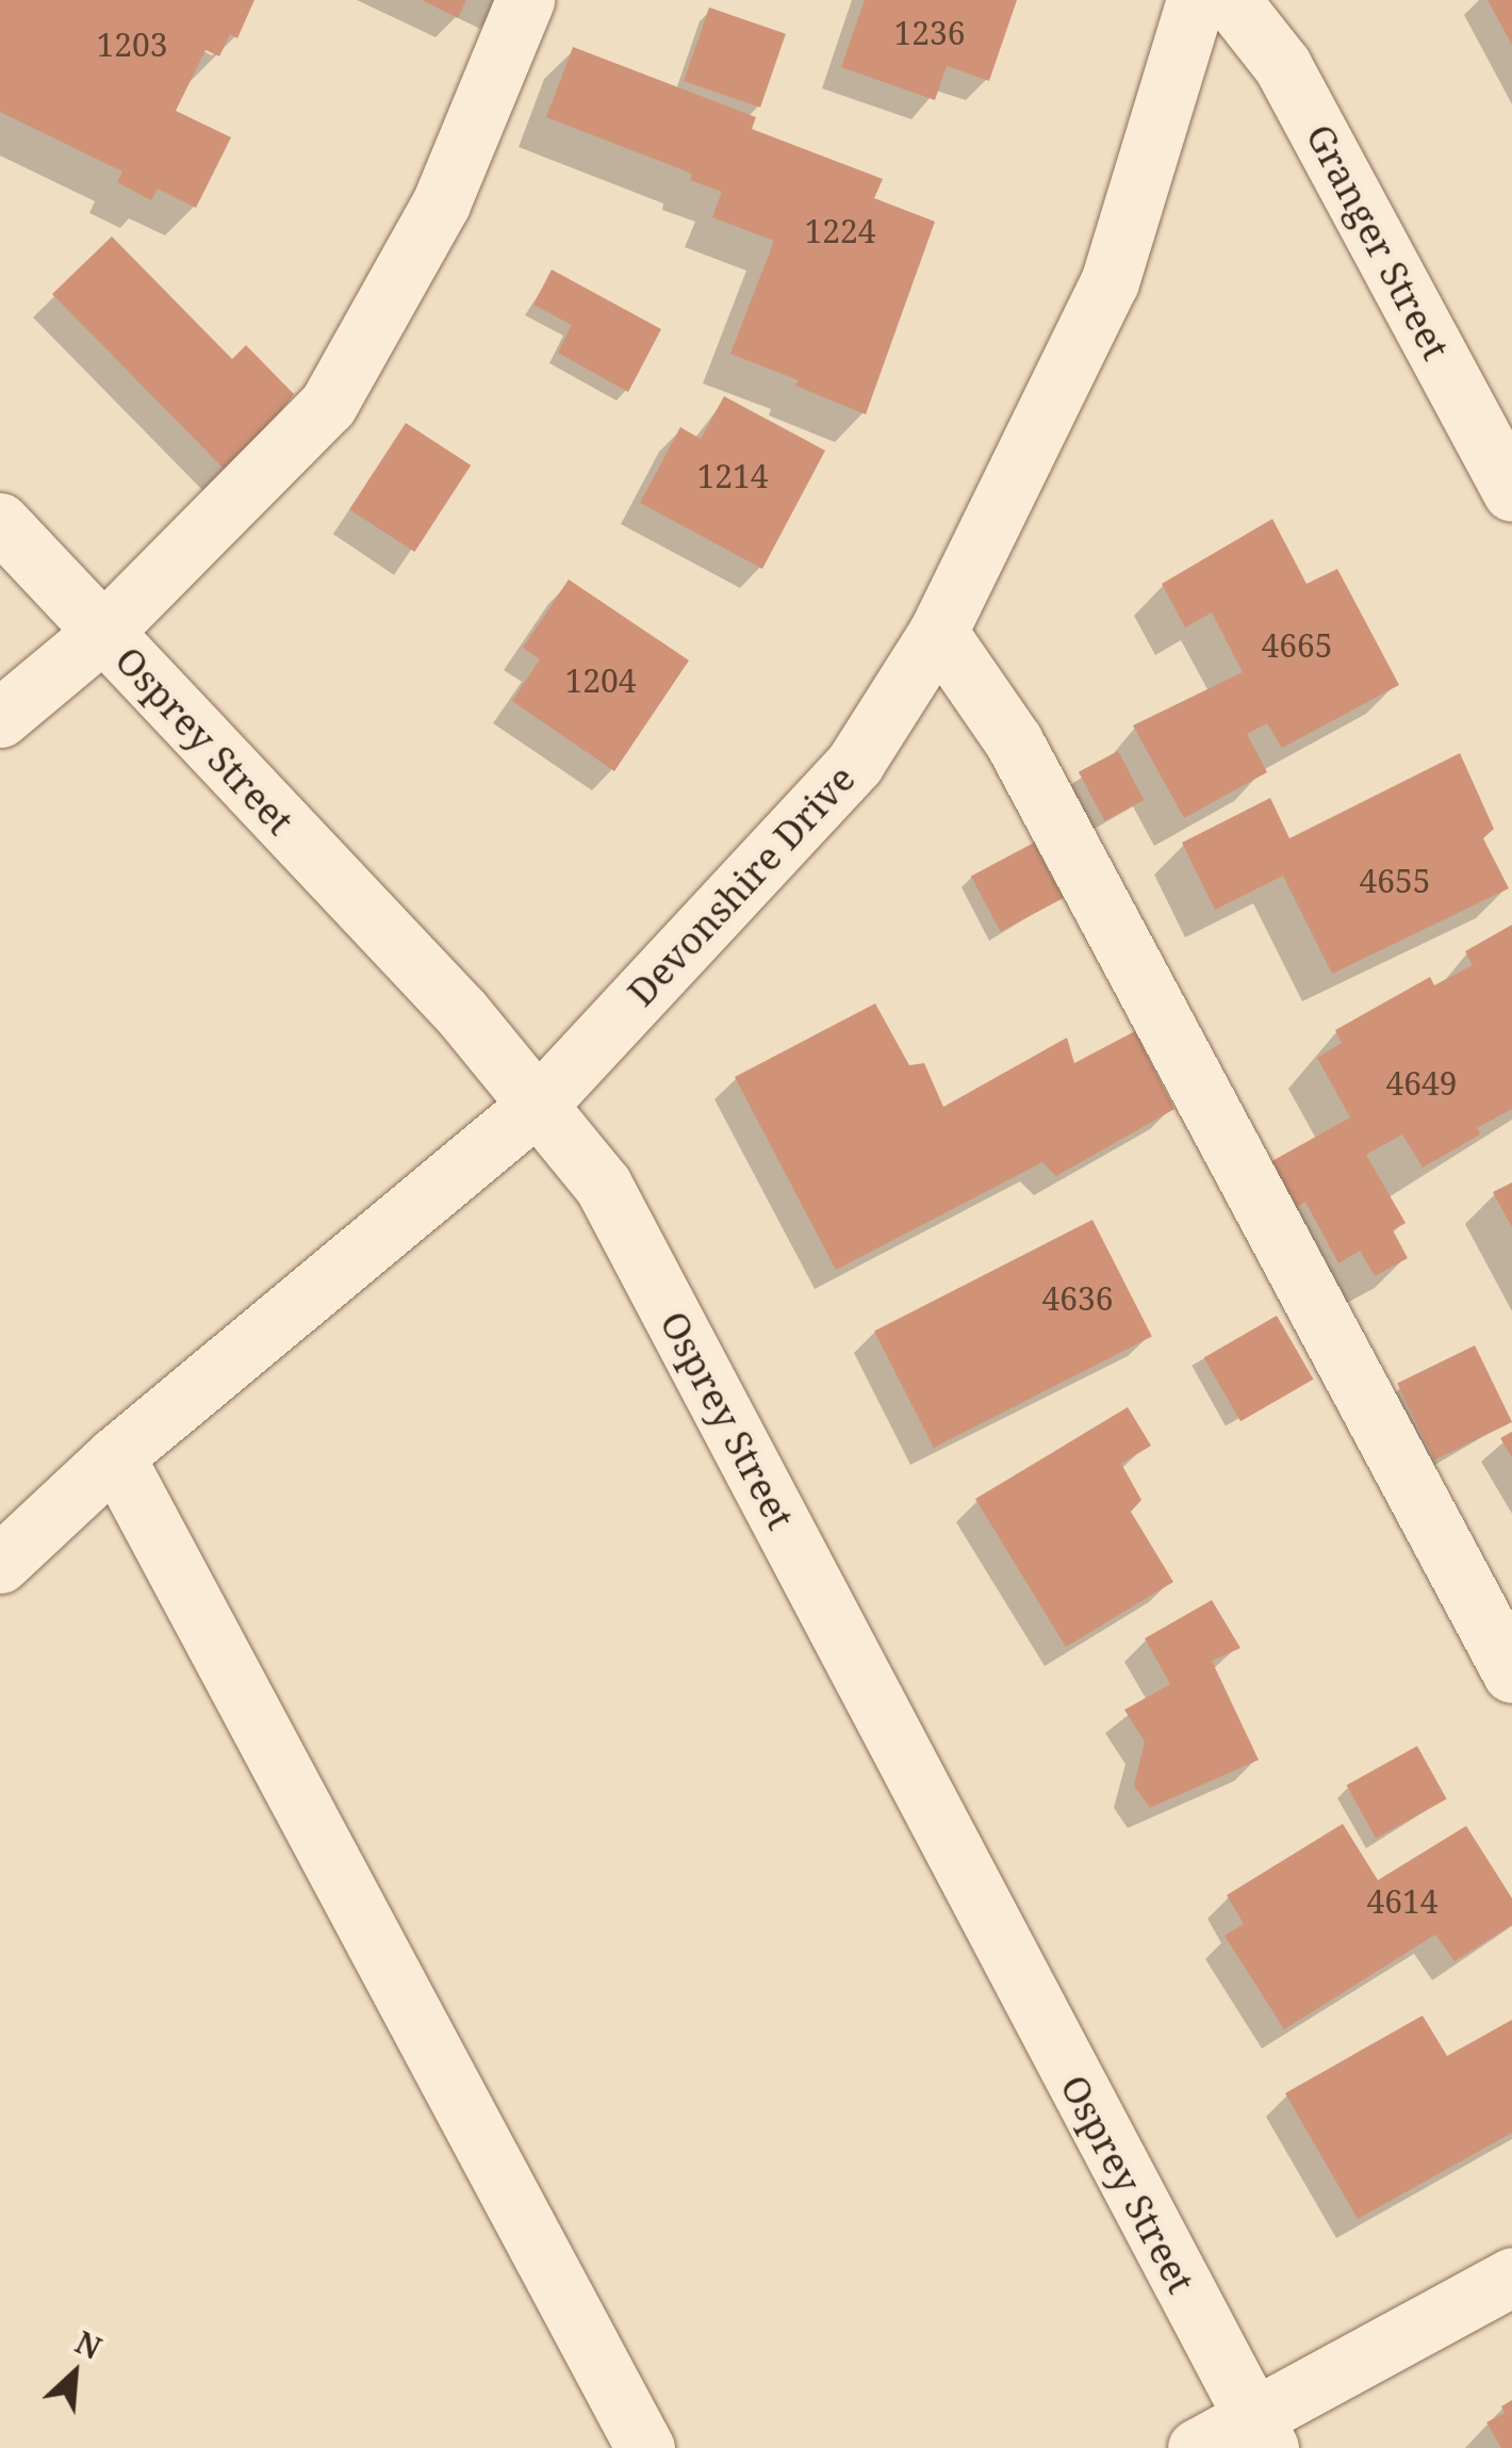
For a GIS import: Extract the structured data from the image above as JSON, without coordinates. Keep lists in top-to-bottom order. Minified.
{"streets":{"street":["Granger Street","Osprey Street","Devonshire Drive"]},"crossings":[["Osprey Street","Devonshire Drive"]],"house_numbers":["1236","1203","1224","1214","4665","1204","4655","4649","4636","4614"],"north":"top right"}
